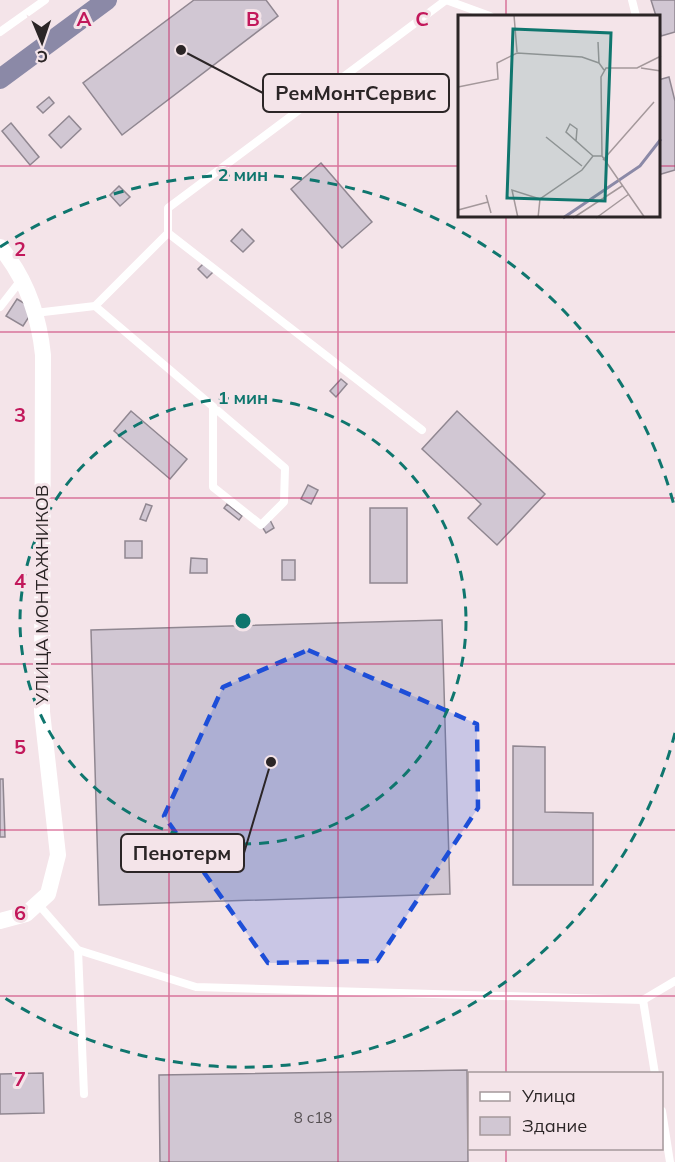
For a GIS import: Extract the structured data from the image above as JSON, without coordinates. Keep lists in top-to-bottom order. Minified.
{"streets":{"street":["УЛИЦА МОНТАЖНИКОВ"]},"places":["РемМонтСервис","Пенотерм"],"house_numbers":["8 с18"],"legend":["Улица","Здание"],"north":"bottom","grid":{"columns":["A","B","C"],"rows":["2","3","4","5","6","7"]},"rings":["2 мин","1 мин"]}
